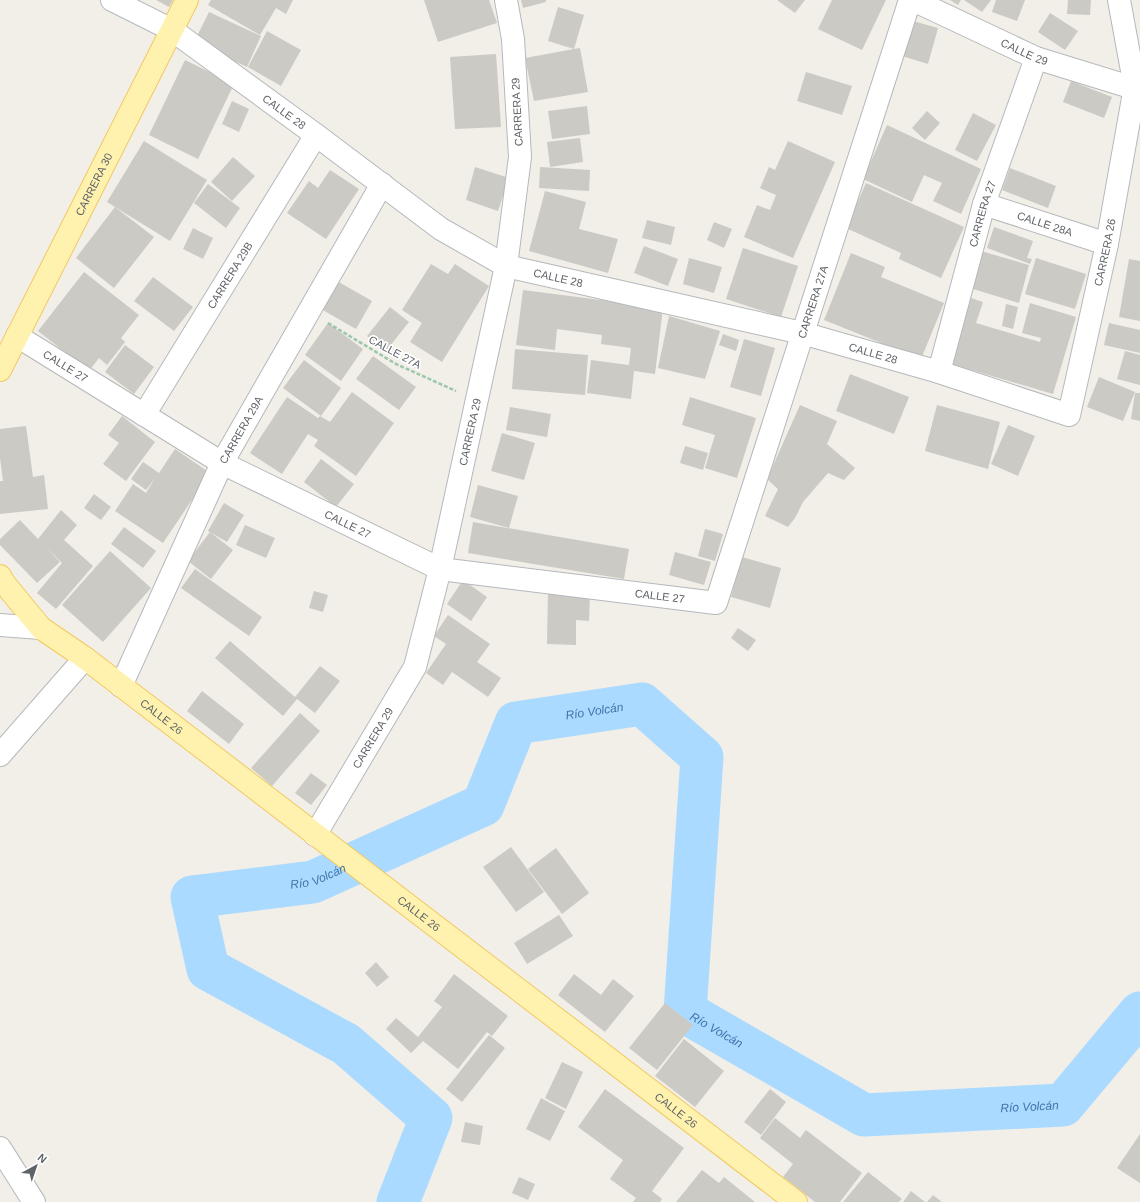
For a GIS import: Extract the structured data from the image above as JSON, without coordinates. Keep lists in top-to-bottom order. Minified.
{"streets":{"main road":["CARRERA 30","CALLE 26"],"street":["CALLE 29","CALLE 28","CARRERA 29","CARRERA 27","CALLE 28A","CARRERA 26","CARRERA 29B","CARRERA 27A","CALLE 27","CARRERA 29A"],"path":["CALLE 27A"]},"crossings":[["CALLE 29","CARRERA 27"],["CALLE 29","CARRERA 26"],["CALLE 28","CARRERA 29"],["CALLE 28","CARRERA 30"],["CALLE 28","CARRERA 27"],["CALLE 28","CARRERA 26"],["CALLE 28","CARRERA 29B"],["CALLE 28","CARRERA 27A"],["CALLE 28","CARRERA 29A"],["CARRERA 29","CALLE 27A"],["CARRERA 29","CALLE 27"],["CARRERA 29","CALLE 26"],["CARRERA 30","CALLE 27"],["CARRERA 27","CALLE 28A"],["CALLE 28A","CARRERA 26"],["CARRERA 29B","CALLE 27"],["CARRERA 27A","CALLE 27"],["CALLE 27A","CARRERA 29A"],["CALLE 27","CARRERA 29A"],["CARRERA 29A","CALLE 26"]],"water":["Río Volcán"],"north":"top right"}
